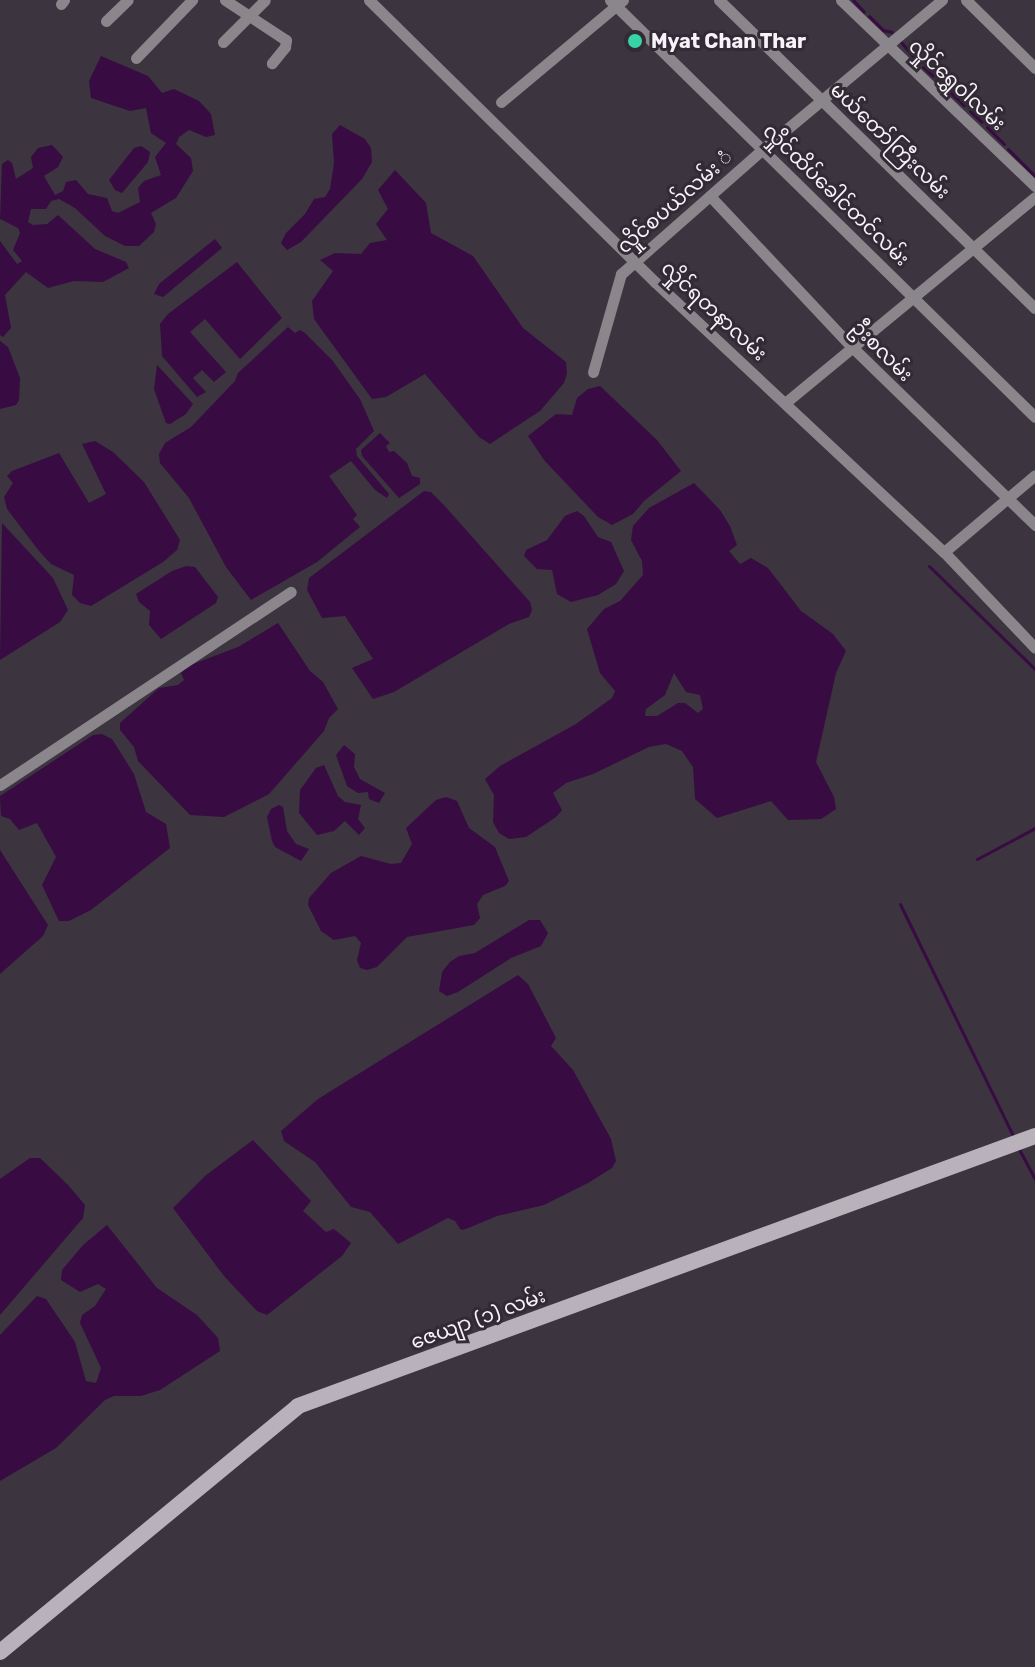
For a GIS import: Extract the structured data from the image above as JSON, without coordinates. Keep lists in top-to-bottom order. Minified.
{"streets":{"street":["လှိုင်ရွှေဝါလမ်း","မယ်တော်ကြီးလမ်း","လှိုင်ထိပ်ခေါင်တင်လမ်း","လှိုင်စပယ်လမ်း ံ","လှိုင်ရတနာလမ်း","ဦးစလမ်း","ဇေယျာ (၁) လမ်း"]},"crossings":[["လှိုင်ရွှေဝါလမ်း","လှိုင်စပယ်လမ်း ံ"],["မယ်တော်ကြီးလမ်း","လှိုင်စပယ်လမ်း ံ"],["လှိုင်ထိပ်ခေါင်တင်လမ်း","လှိုင်စပယ်လမ်း ံ"],["လှိုင်စပယ်လမ်း ံ","လှိုင်ရတနာလမ်း"],["လှိုင်စပယ်လမ်း ံ","ဦးစလမ်း"]],"places":["Myat Chan Thar"]}
